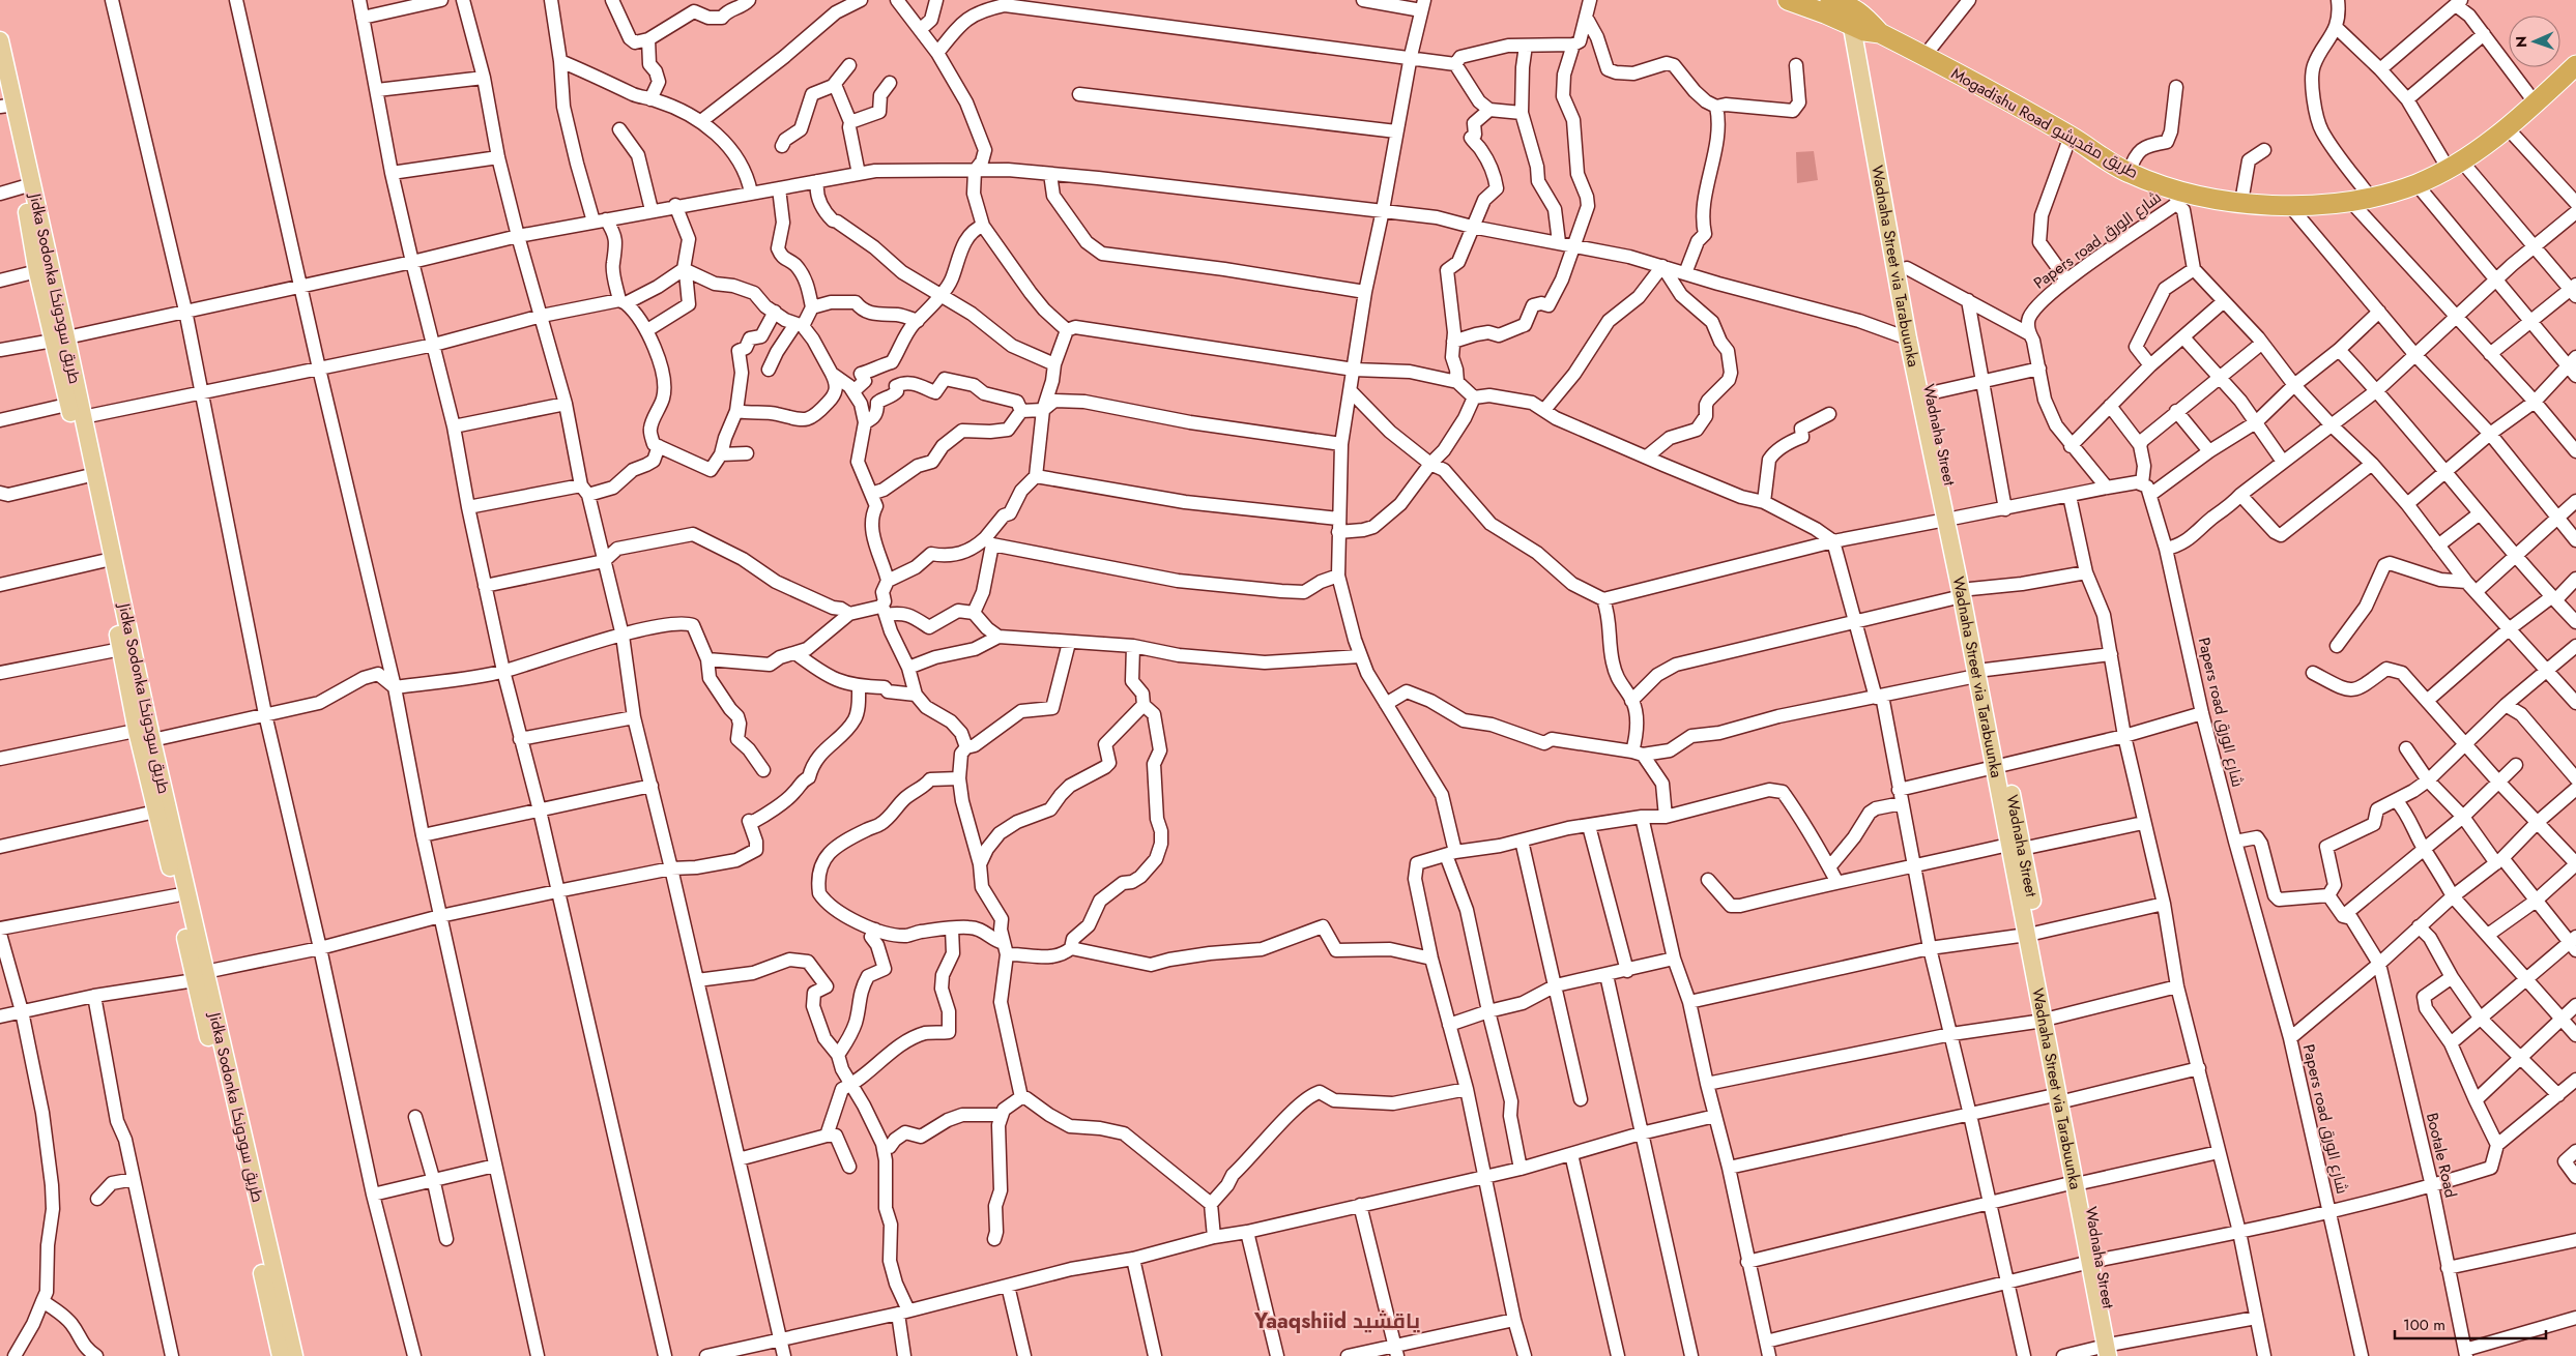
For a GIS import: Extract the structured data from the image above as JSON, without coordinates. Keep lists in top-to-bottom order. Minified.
{"streets":{"highway":["Mogadishu Road طريق مقديشو"],"main road":["Wadnaha Street via Tarabuunka","Jidka Sodonka طريق سودونكا","Wadnaha Street"],"street":["Papers road شارع الورق","Bootale Road"]},"crossings":[["Mogadishu Road طريق مقديشو","Papers road شارع الورق"],["Mogadishu Road طريق مقديشو","Wadnaha Street via Tarabuunka"],["Mogadishu Road طريق مقديشو","Wadnaha Street"],["Wadnaha Street via Tarabuunka","Wadnaha Street"]],"districts":["Yaaqshiid ياقشيد"],"scale_bar":"100 m","north":"left"}
